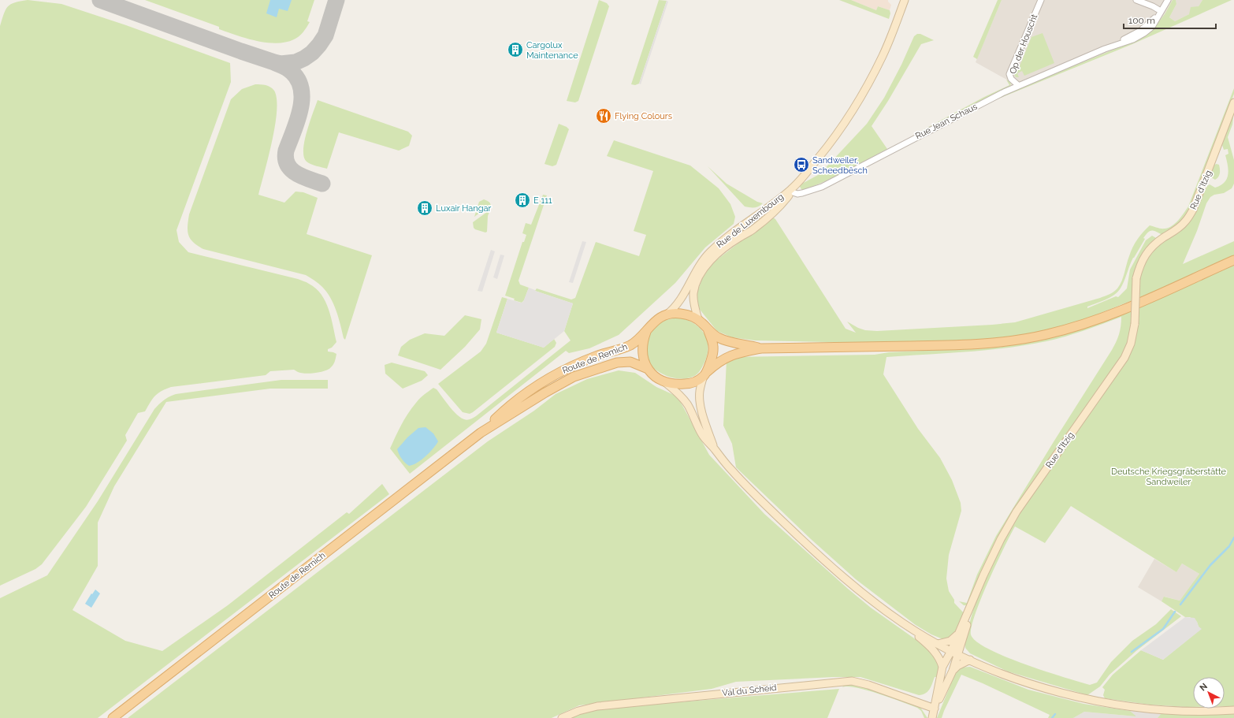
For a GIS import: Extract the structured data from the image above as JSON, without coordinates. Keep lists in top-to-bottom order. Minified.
{"streets":{"main road":["Rue d'Itzig","Rue de Luxembourg","Route de Remich","Val du Scheid"],"street":["Op der Houscht","Rue Jean Schaus"]},"crossings":[["Op der Houscht","Rue Jean Schaus"],["Rue Jean Schaus","Rue de Luxembourg"],["Rue de Luxembourg","Route de Remich"]],"parks":["Deutsche Kriegsgräberstätte Sandweiler"],"places":{"building":["Cargolux Maintenance","E 111","Luxair Hangar"],"restaurant":["Flying Colours"],"bus stop":["Sandweiler, Scheedbësch"]},"scale_bar":"100 m","north":"top left"}
